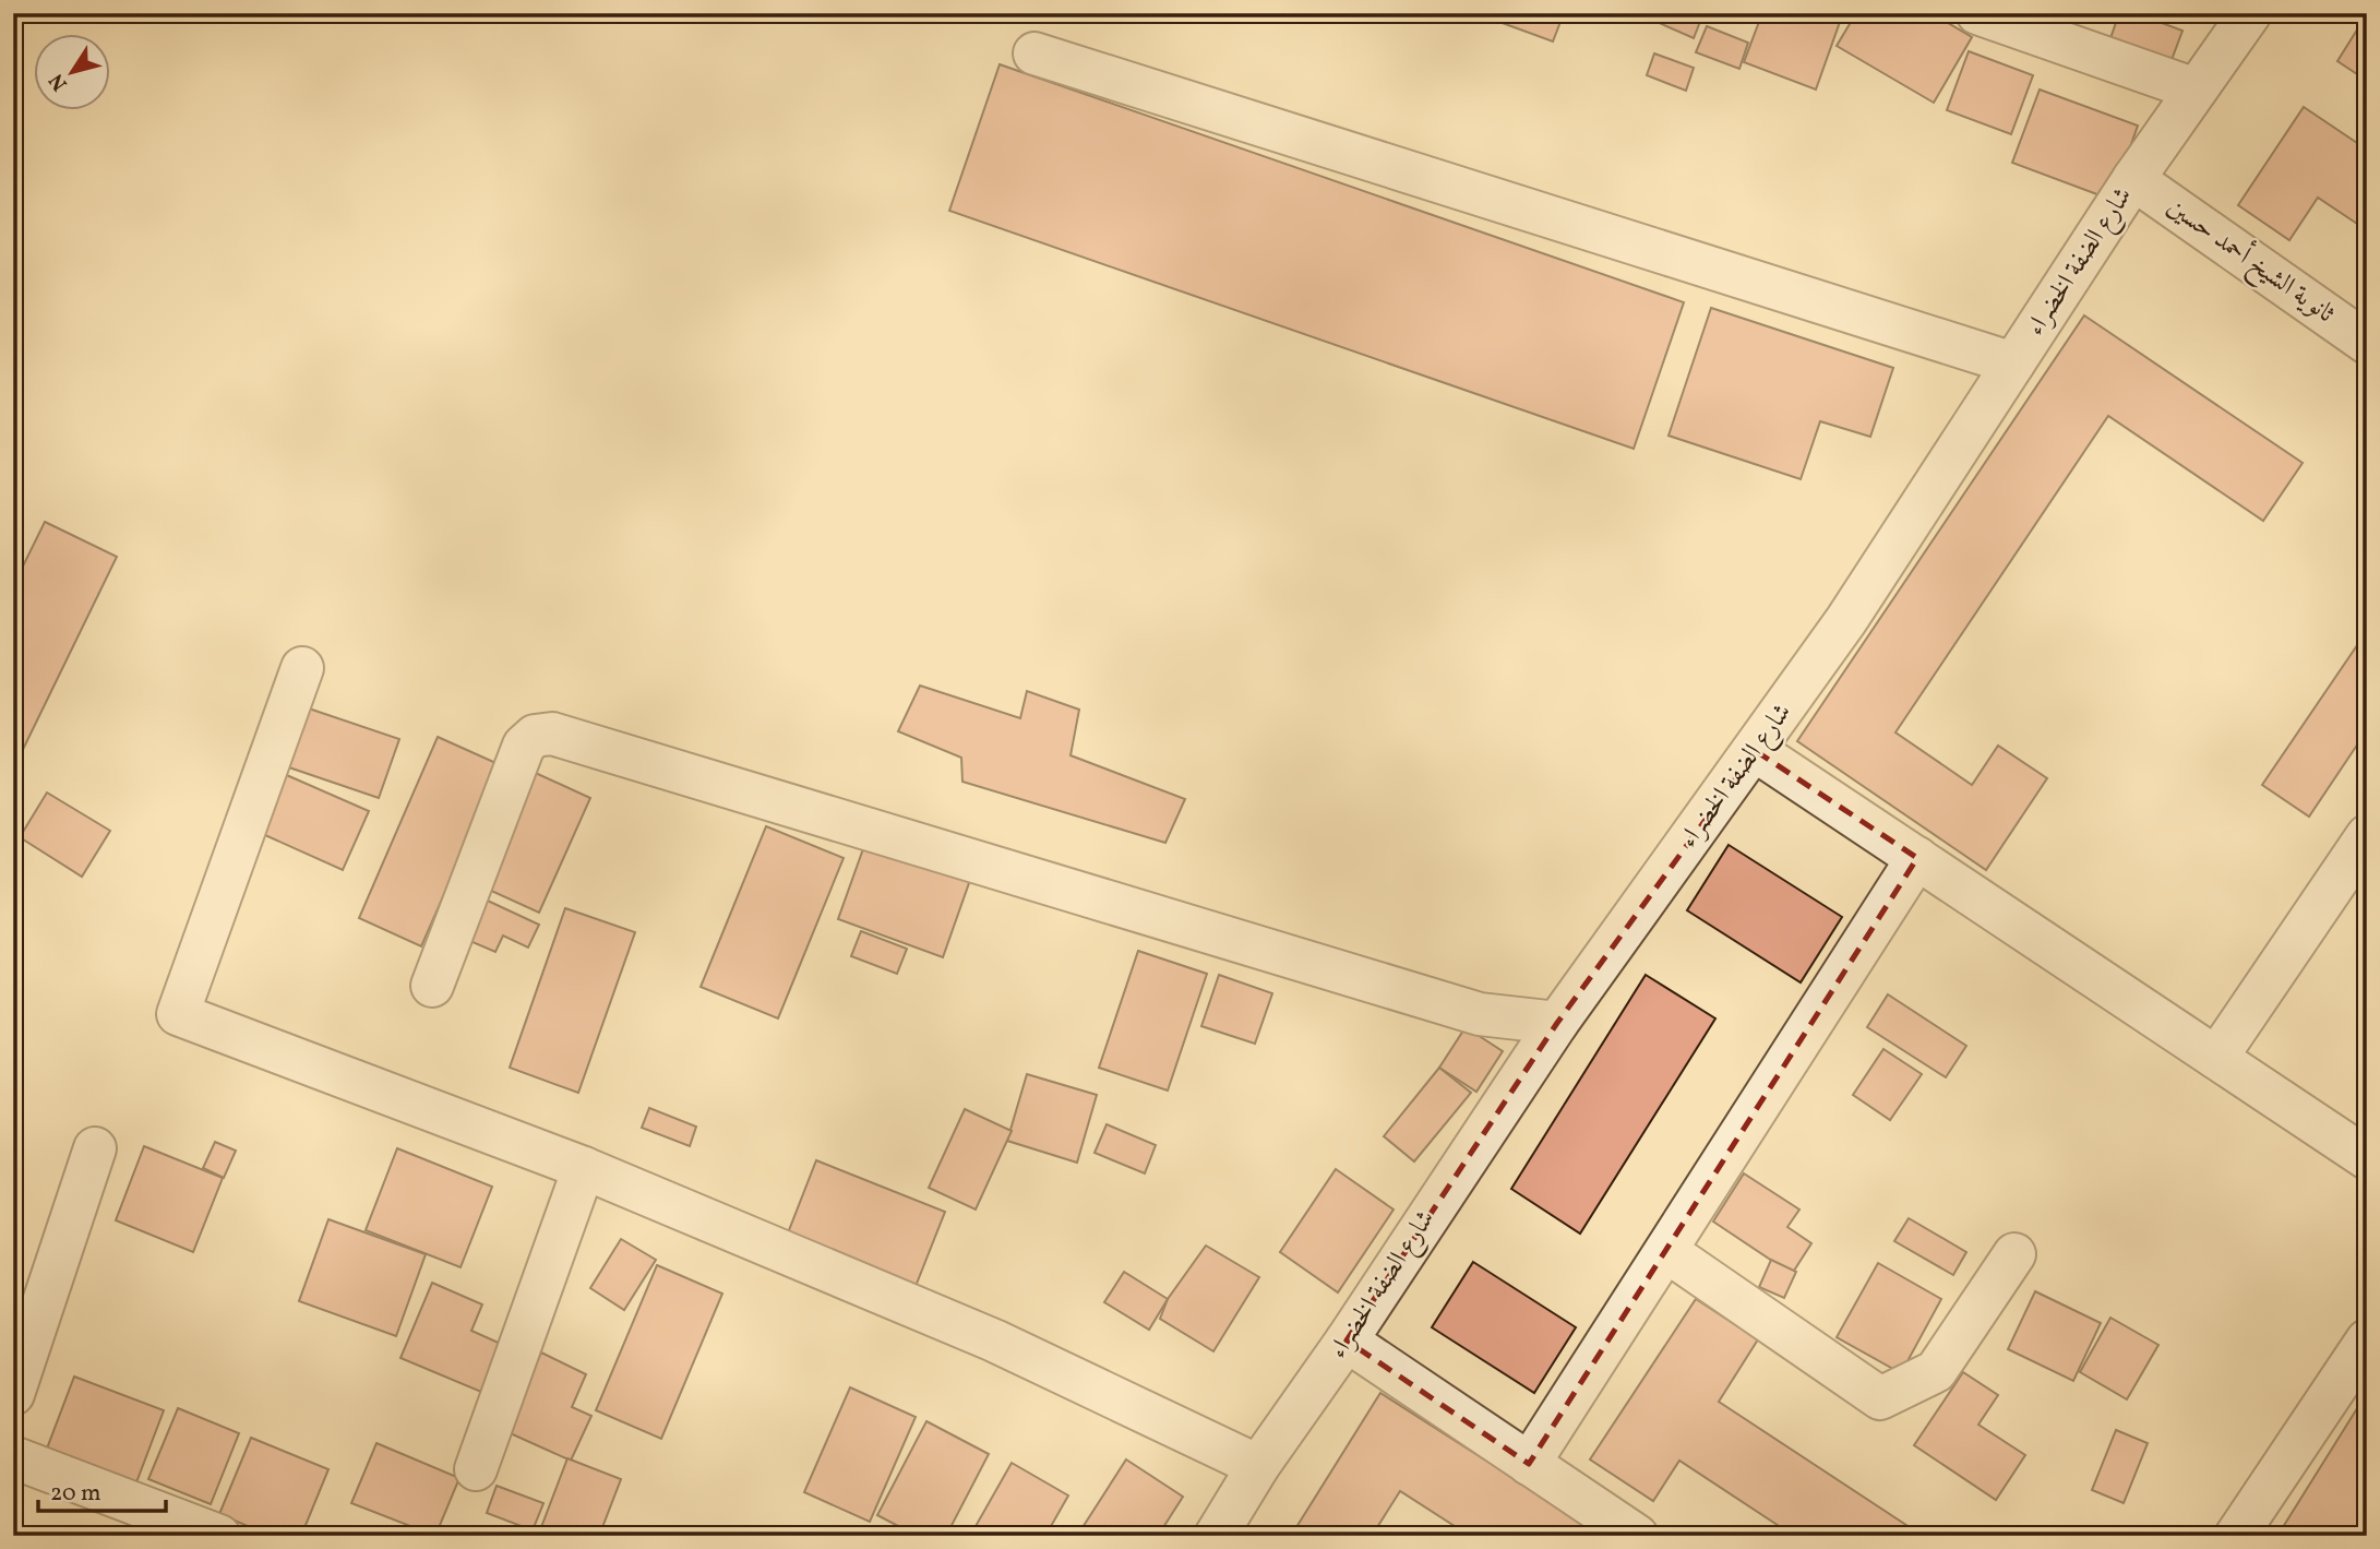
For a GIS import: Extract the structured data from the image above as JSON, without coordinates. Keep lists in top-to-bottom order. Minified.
{"streets":{"street":["ثانوية الشيخ أحمد حسين","شارع الضفة الخضراء"]},"crossings":[["ثانوية الشيخ أحمد حسين","شارع الضفة الخضراء"]],"scale_bar":"20 m","north":"bottom left"}
